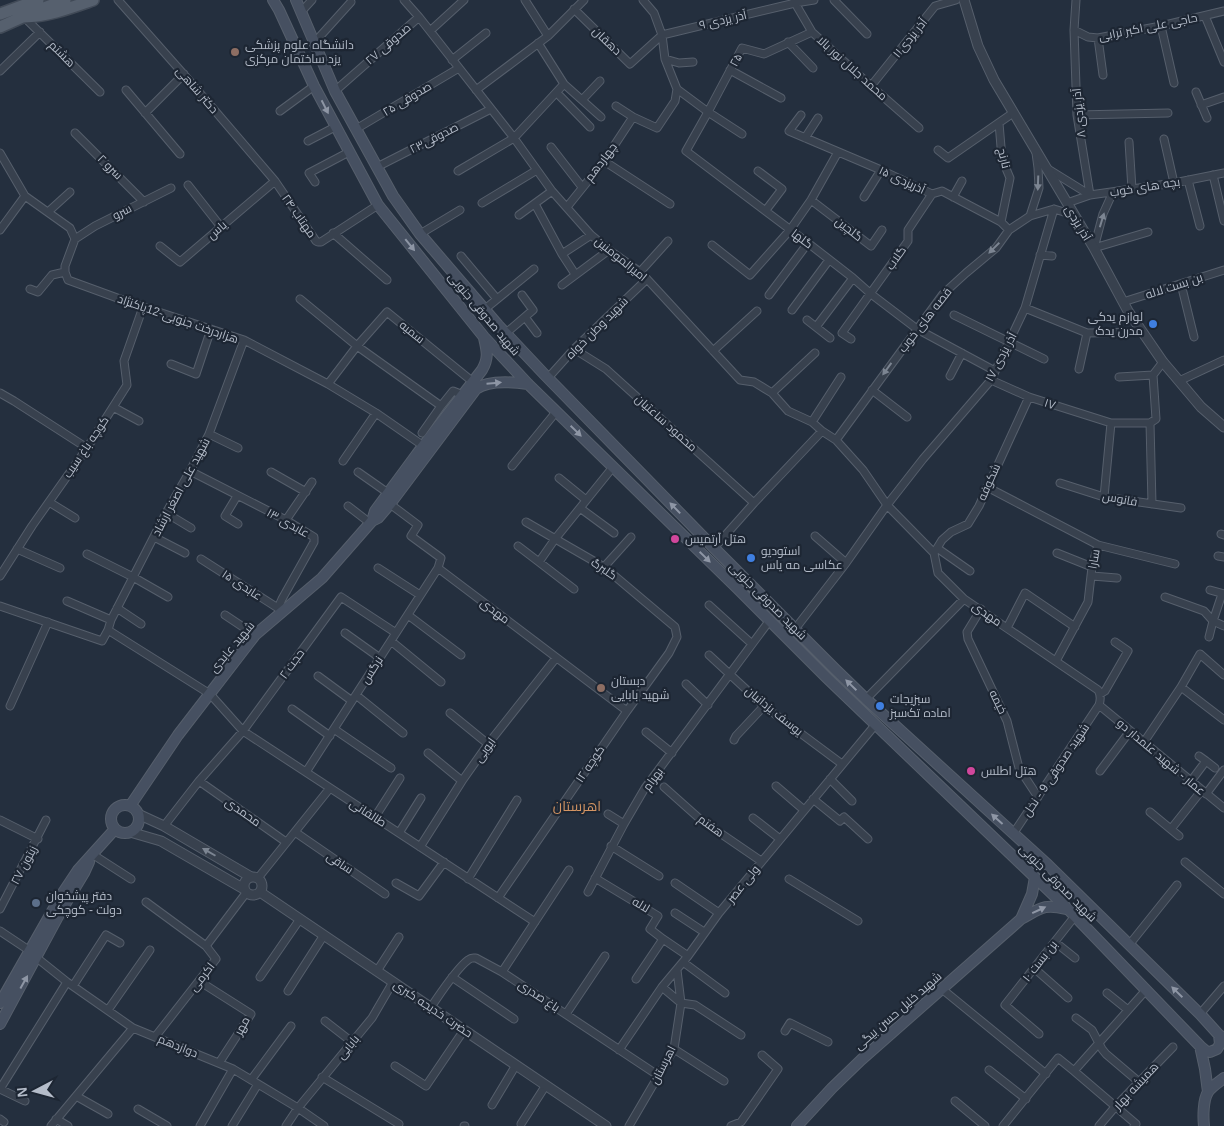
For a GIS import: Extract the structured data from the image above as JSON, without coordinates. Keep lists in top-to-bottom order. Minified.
{"streets":{"main road":["شهید صدوقی جنوبی","شهید عابدی","شهید خلیل حسن بیگی"],"street":["آذر یزدی ۹","حاجی علی اکبر ترابی","آذر یزدی۱۱","دهقان","صدوقی ۲۷","هشتم","۲۵","محمد جلال نور بالا","دکتر شاهی","صدوقی ۲۵","۸ آذر یزدی","صدوقی۲۳","نارنج","چهاردهم","سرو ۲","۱۵ آذریزدی","بچه های خوب","سرو","مهتاب ۲۴","آذر یزدی","گلچین","یاس","گلها","گلاب","امیرالمومنین","بن بست لاله","هزاردرخت جنوبی-12پاکنژاد","قصه های خوب","شهید وطن خواه","سمیه","آذر یزدی ۱۷","۱۷","محمود ساعتیان","کوچه باغ سیب","شکوفه","شهید علی اصغر ارشاد","فانوس","عابدی ۱۳","سارا","گلبرگ","عابدی ۱۵","مهدی","حجت ۲","نرگس","خیمه","یوسف یزدانیان","ایوبی","عمار - شهید علمدار دو","کوچه ۱۲","شهید صدوقی 9 - نخل","بهرام","محمدی","طالقانی","هفتم","ساقی","زیتون ۲۷","ولی عصر","لاله","بن بست ۱۰","اکرمی","باغ صدری","حضرت خدیجه کبری","مهر","دوازدهم","بابایی","اهرستان","همیشه بهار"]},"crossings":[["آذر یزدی ۹","دهقان"],["آذر یزدی ۹","محمد جلال نور بالا"],["حاجی علی اکبر ترابی","۸ آذر یزدی"],["آذر یزدی۱۱","محمد جلال نور بالا"],["صدوقی ۲۷","امیرالمومنین"],["صدوقی ۲۷","شهید صدوقی جنوبی"],["۲۵","محمد جلال نور بالا"],["۲۵","گلها"],["دکتر شاهی","مهتاب ۲۴"],["دکتر شاهی","یاس"],["صدوقی ۲۵","امیرالمومنین"],["صدوقی ۲۵","شهید صدوقی جنوبی"],["۸ آذر یزدی","بچه های خوب"],["صدوقی۲۳","امیرالمومنین"],["صدوقی۲۳","شهید صدوقی جنوبی"],["نارنج","۱۵ آذریزدی"],["چهاردهم","امیرالمومنین"],["سرو ۲","سرو"],["۱۵ آذریزدی","گلاب"],["۱۵ آذریزدی","قصه های خوب"],["بچه های خوب","آذر یزدی"],["مهتاب ۲۴","یاس"],["مهتاب ۲۴","شهید صدوقی جنوبی"],["آذر یزدی","بن بست لاله"],["گلها","گلاب"],["گلها","قصه های خوب"],["گلها","آذر یزدی ۱۷"],["امیرالمومنین","قصه های خوب"],["امیرالمومنین","شهید وطن خواه"],["امیرالمومنین","آذر یزدی ۱۷"],["امیرالمومنین","مهدی"],["شهید صدوقی جنوبی","شهید وطن خواه"],["شهید صدوقی جنوبی","آذر یزدی ۱۷"],["شهید صدوقی جنوبی","شهید عابدی"],["شهید صدوقی جنوبی","شهید صدوقی 9 - نخل"],["شهید صدوقی جنوبی","بهرام"],["شهید صدوقی جنوبی","ولی عصر"],["شهید صدوقی جنوبی","بن بست ۱۰"],["هزاردرخت جنوبی-12پاکنژاد","کوچه باغ سیب"],["هزاردرخت جنوبی-12پاکنژاد","شهید علی اصغر ارشاد"],["هزاردرخت جنوبی-12پاکنژاد","شهید عابدی"],["قصه های خوب","آذر یزدی ۱۷"],["شهید وطن خواه","محمود ساعتیان"],["سمیه","شهید عابدی"],["آذر یزدی ۱۷","۱۷"],["آذر یزدی ۱۷","مهدی"],["۱۷","شکوفه"],["شکوفه","سارا"],["شکوفه","مهدی"],["شهید علی اصغر ارشاد","عابدی ۱۳"],["شهید علی اصغر ارشاد","طالقانی"],["عابدی ۱۳","عابدی ۱۵"],["عابدی ۱۳","شهید عابدی"],["سارا","مهدی"],["گلبرگ","کوچه ۱۲"],["عابدی ۱۵","شهید عابدی"],["مهدی","شهید عابدی"],["مهدی","نرگس"],["مهدی","خیمه"],["مهدی","ایوبی"],["مهدی","کوچه ۱۲"],["شهید عابدی","طالقانی"],["حجت ۲","نرگس"],["حجت ۲","محمدی"],["حجت ۲","طالقانی"],["نرگس","طالقانی"],["خیمه","شهید صدوقی 9 - نخل"],["یوسف یزدانیان","بهرام"],["یوسف یزدانیان","ولی عصر"],["ایوبی","طالقانی"],["عمار - شهید علمدار دو","شهید صدوقی 9 - نخل"],["کوچه ۱۲","طالقانی"],["بهرام","لاله"],["هفتم","ولی عصر"],["ولی عصر","باغ صدری"],["ولی عصر","اهرستان"],["اکرمی","حضرت خدیجه کبری"],["اکرمی","مهر"],["اکرمی","دوازدهم"],["باغ صدری","حضرت خدیجه کبری"],["باغ صدری","اهرستان"],["حضرت خدیجه کبری","بابایی"],["مهر","دوازدهم"],["دوازدهم","بابایی"]],"one_way":["قصه های خوب"],"districts":["اهرستان"],"places":["دانشگاه علوم پزشکی یزد ساختمان مرکزی","لوازم یدکی مدرن یدک","هتل آرتمیس","استودیو عکاسی مه یاس","دبستان شهید بابایی","سبزیجات اماده تک‌سبز","هتل اطلس","دفتر پیشخوان دولت - کوچکی"],"north":"left"}
